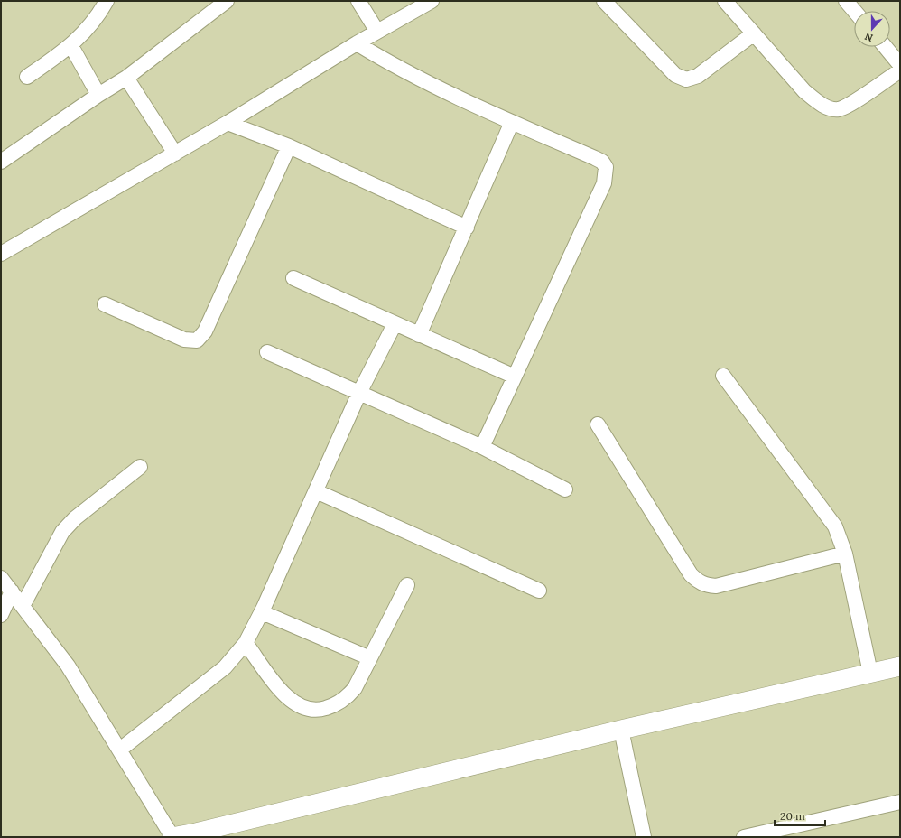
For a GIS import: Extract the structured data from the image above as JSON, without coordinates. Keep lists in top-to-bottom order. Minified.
{"scale_bar":"20 m","north":"bottom"}
